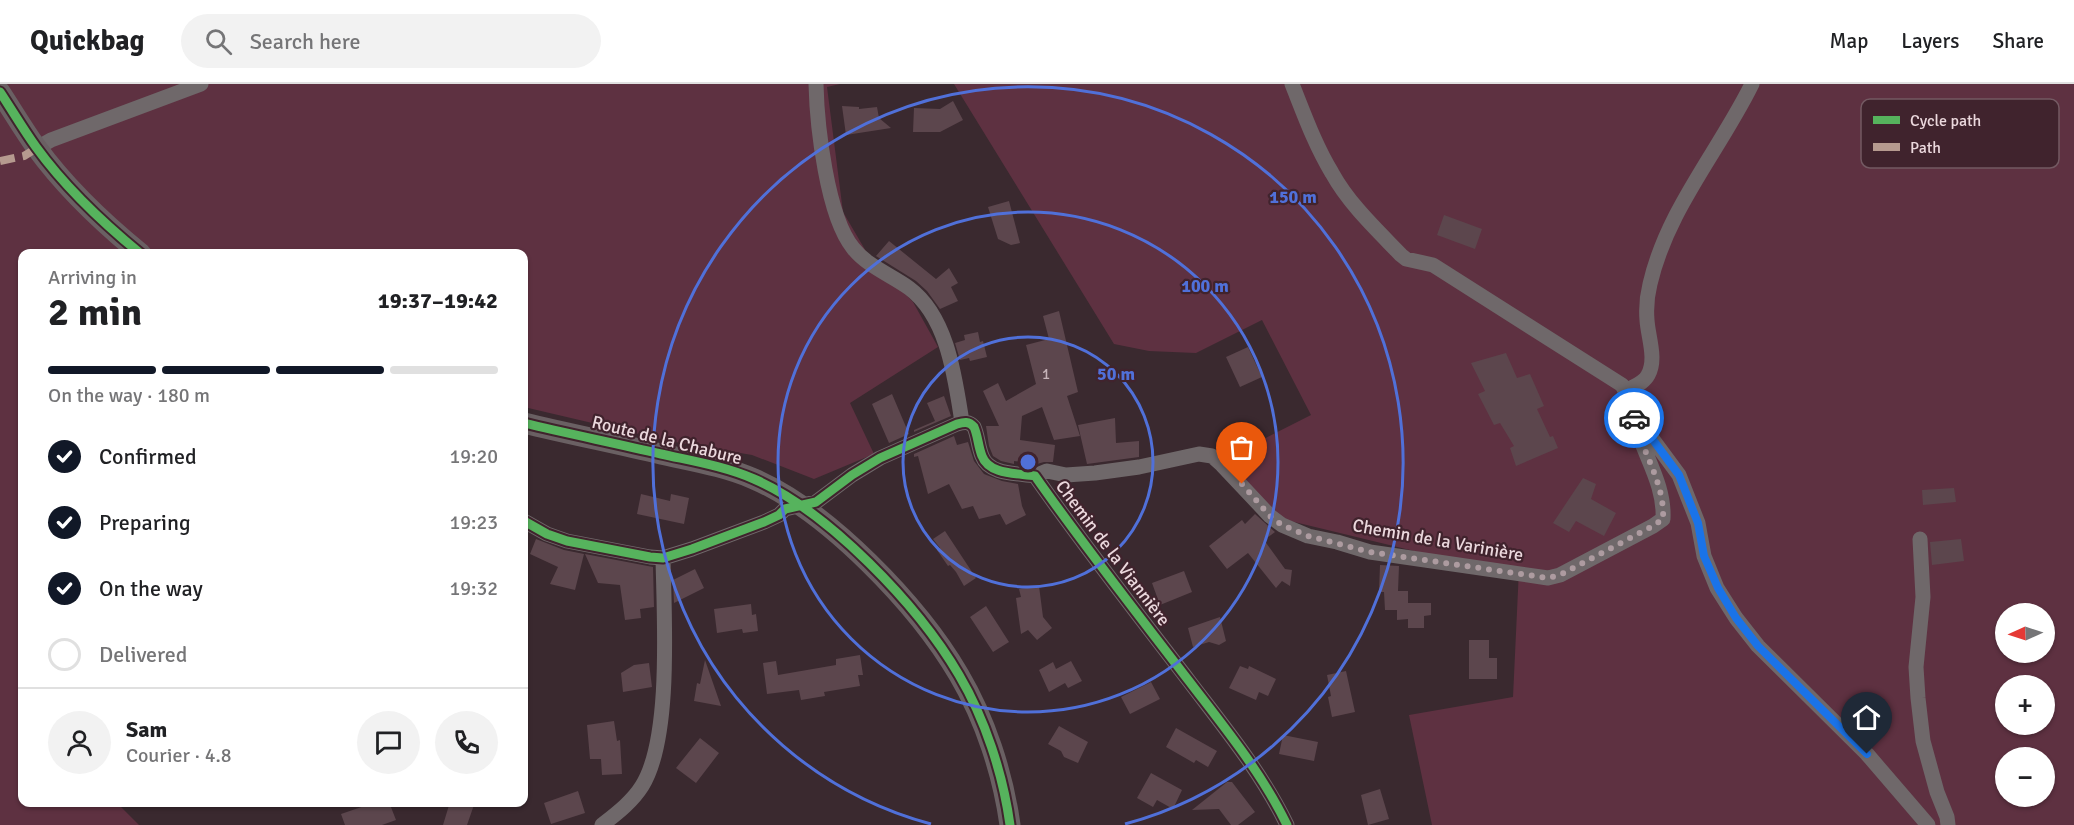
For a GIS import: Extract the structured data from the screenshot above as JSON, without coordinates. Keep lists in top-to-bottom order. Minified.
{"streets":{"main road":["Route de la Chabure"],"street":["Chemin de la Varinière","Chemin de la Viannière"]},"crossings":[["Chemin de la Varinière","Chemin de la Viannière"]],"house_numbers":["1"],"legend":["Cycle path","Path"],"north":"left","page":{"header":"Quickbag","search":"Search here","nav":["Map","Layers","Share"],"heading":["2 min","Arriving in","19:37–19:42"],"panel":["Sam","Courier · 4.8"],"bar":"On the way · 180 m","list":[["Confirmed","19:20"],["Preparing","19:23"],["On the way","19:32"],"Delivered"],"map_buttons":["+","−"]},"rings":["150 m","100 m","50 m"]}
